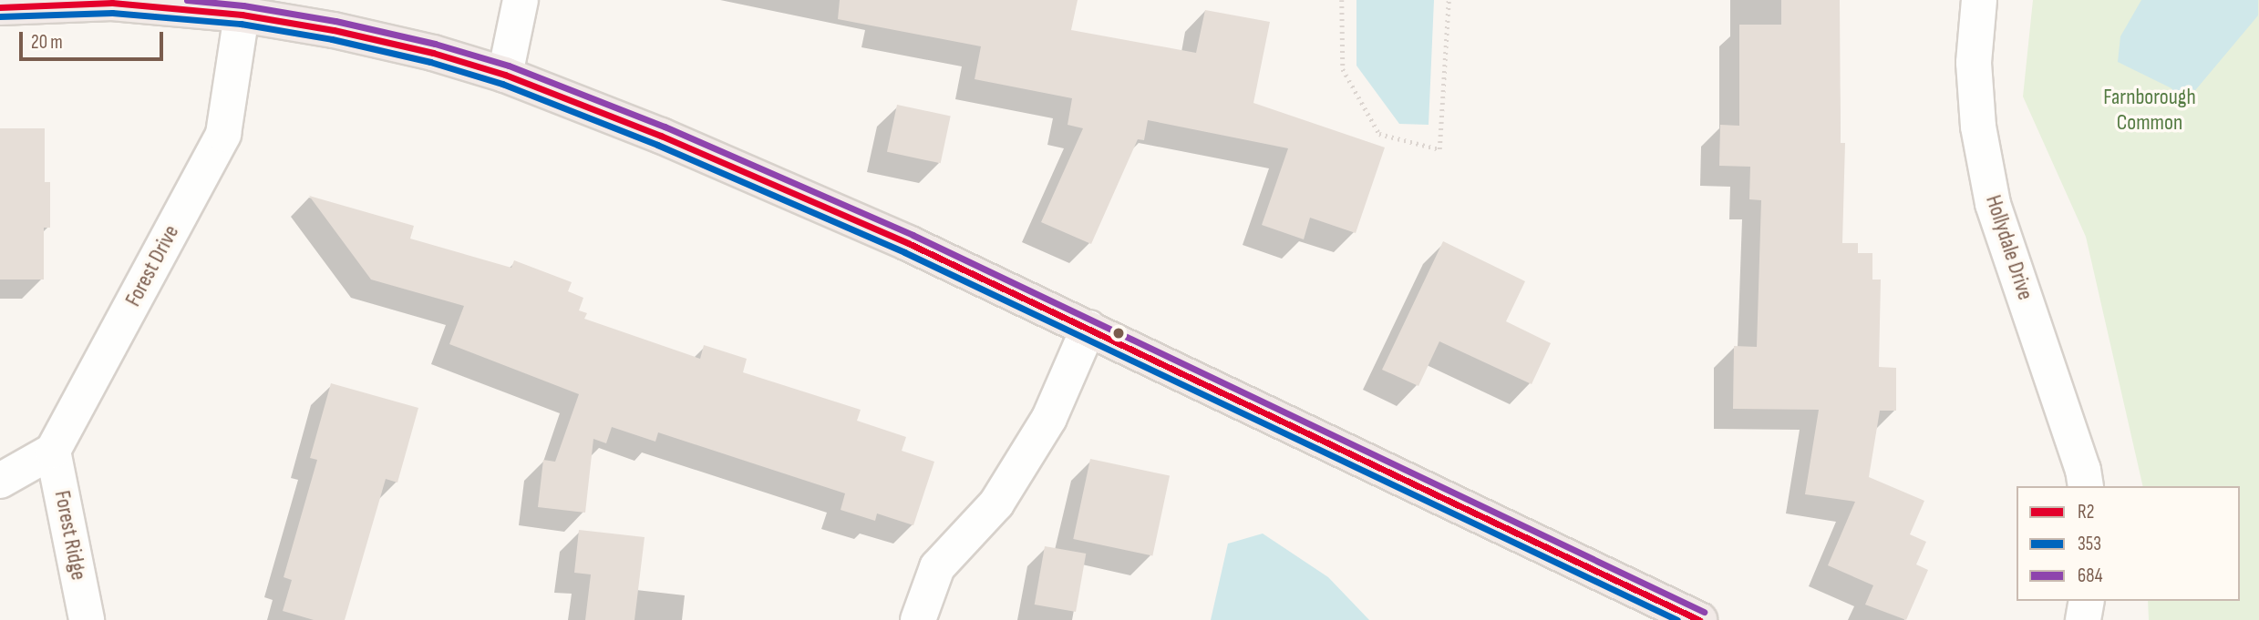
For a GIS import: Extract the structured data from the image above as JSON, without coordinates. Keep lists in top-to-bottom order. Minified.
{"streets":{"street":["Hollydale Drive","Forest Drive","Forest Ridge"]},"crossings":[["Forest Drive","Forest Ridge"]],"parks":["Farnborough Common"],"lines":["transit line 684","transit line R2","transit line 353"],"legend":["R2","353","684"],"scale_bar":"20 m"}
